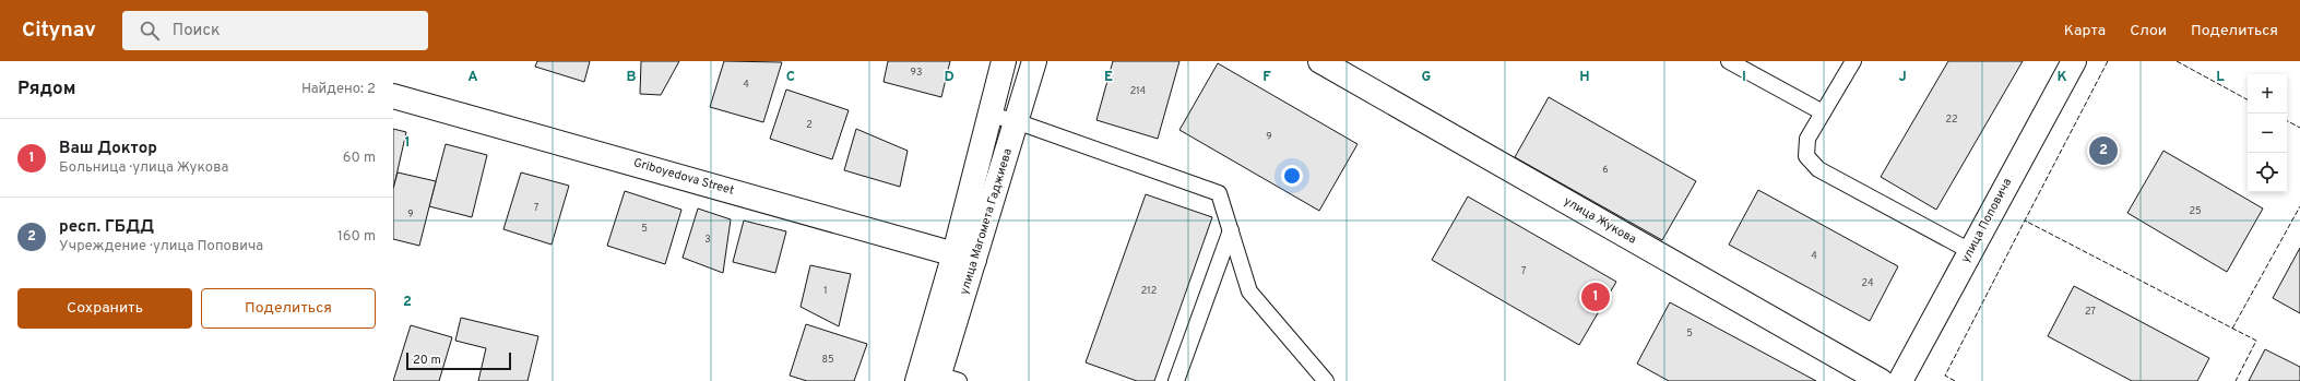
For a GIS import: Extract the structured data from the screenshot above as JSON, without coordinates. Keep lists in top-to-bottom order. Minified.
{"streets":{"street":["Griboyedova Street","улица Жукова","улица Поповича","улица Магомета Гаджиева"]},"crossings":[["Griboyedova Street","улица Магомета Гаджиева"]],"house_numbers":["93","4","214","22","2","9","6","7","25","9","5","3","4","7","24","1","212","27","5","85"],"scale_bar":"20 m","page":{"header":"Citynav","search":"Поиск","nav":["Карта","Слои","Поделиться"],"heading":["Рядом","Найдено: 2"],"map_buttons":["+","−"],"list":[{"mark":"1","name":"Ваш Доктор","note":"Больница · улица Жукова","value":"60 m"},{"mark":"2","name":"респ. ГБДД","note":"Учреждение · улица Поповича","value":"160 m"}],"pins":["2","1"],"buttons":["Сохранить","Поделиться"],"scale":"20 m"},"grid":{"columns":["A","B","C","D","E","F","G","H","I","J","K","L"],"rows":["1","2"]}}
